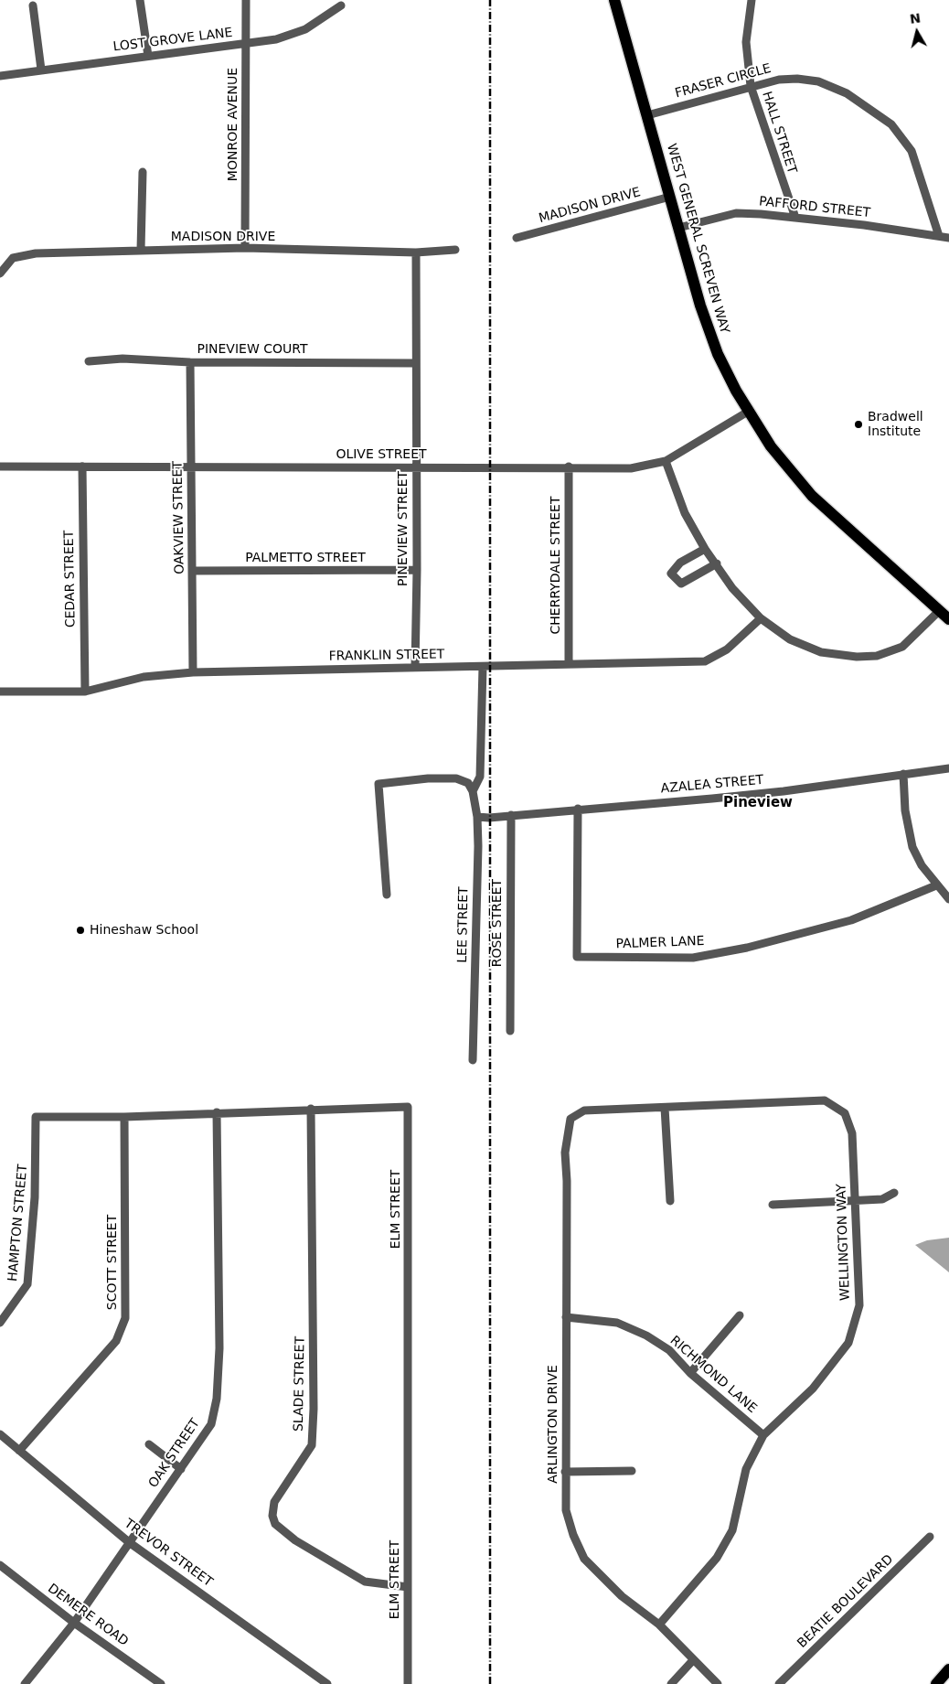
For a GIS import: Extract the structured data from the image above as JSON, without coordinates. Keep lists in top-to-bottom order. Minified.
{"streets":{"main road":["WEST GENERAL SCREVEN WAY"],"street":["LOST GROVE LANE","FRASER CIRCLE","MONROE AVENUE","HALL STREET","MADISON DRIVE","PAFFORD STREET","PINEVIEW COURT","OLIVE STREET","OAKVIEW STREET","PINEVIEW STREET","PALMETTO STREET","CHERRYDALE STREET","CEDAR STREET","FRANKLIN STREET","AZALEA STREET","ROSE STREET","LEE STREET","PALMER LANE","ELM STREET","HAMPTON STREET","WELLINGTON WAY","SCOTT STREET","RICHMOND LANE","SLADE STREET","ARLINGTON DRIVE","OAK STREET","TREVOR STREET","BEATIE BOULEVARD","DEMERE ROAD"]},"crossings":[["LOST GROVE LANE","MONROE AVENUE"],["FRASER CIRCLE","HALL STREET"],["FRASER CIRCLE","PAFFORD STREET"],["FRASER CIRCLE","WEST GENERAL SCREVEN WAY"],["MONROE AVENUE","MADISON DRIVE"],["HALL STREET","PAFFORD STREET"],["MADISON DRIVE","WEST GENERAL SCREVEN WAY"],["MADISON DRIVE","PINEVIEW STREET"],["PAFFORD STREET","WEST GENERAL SCREVEN WAY"],["WEST GENERAL SCREVEN WAY","OLIVE STREET"],["PINEVIEW COURT","OAKVIEW STREET"],["PINEVIEW COURT","PINEVIEW STREET"],["OLIVE STREET","OAKVIEW STREET"],["OLIVE STREET","PINEVIEW STREET"],["OLIVE STREET","CHERRYDALE STREET"],["OLIVE STREET","CEDAR STREET"],["OAKVIEW STREET","PALMETTO STREET"],["OAKVIEW STREET","FRANKLIN STREET"],["PINEVIEW STREET","PALMETTO STREET"],["PINEVIEW STREET","FRANKLIN STREET"],["CHERRYDALE STREET","FRANKLIN STREET"],["CEDAR STREET","FRANKLIN STREET"],["FRANKLIN STREET","LEE STREET"],["AZALEA STREET","ROSE STREET"],["AZALEA STREET","LEE STREET"],["AZALEA STREET","PALMER LANE"],["ELM STREET","HAMPTON STREET"],["ELM STREET","SCOTT STREET"],["ELM STREET","SLADE STREET"],["ELM STREET","OAK STREET"],["WELLINGTON WAY","RICHMOND LANE"],["WELLINGTON WAY","ARLINGTON DRIVE"],["SCOTT STREET","TREVOR STREET"],["RICHMOND LANE","ARLINGTON DRIVE"],["OAK STREET","TREVOR STREET"],["OAK STREET","DEMERE ROAD"]],"districts":["Pineview"],"places":["Bradwell Institute","Hineshaw School"],"north":"top"}
